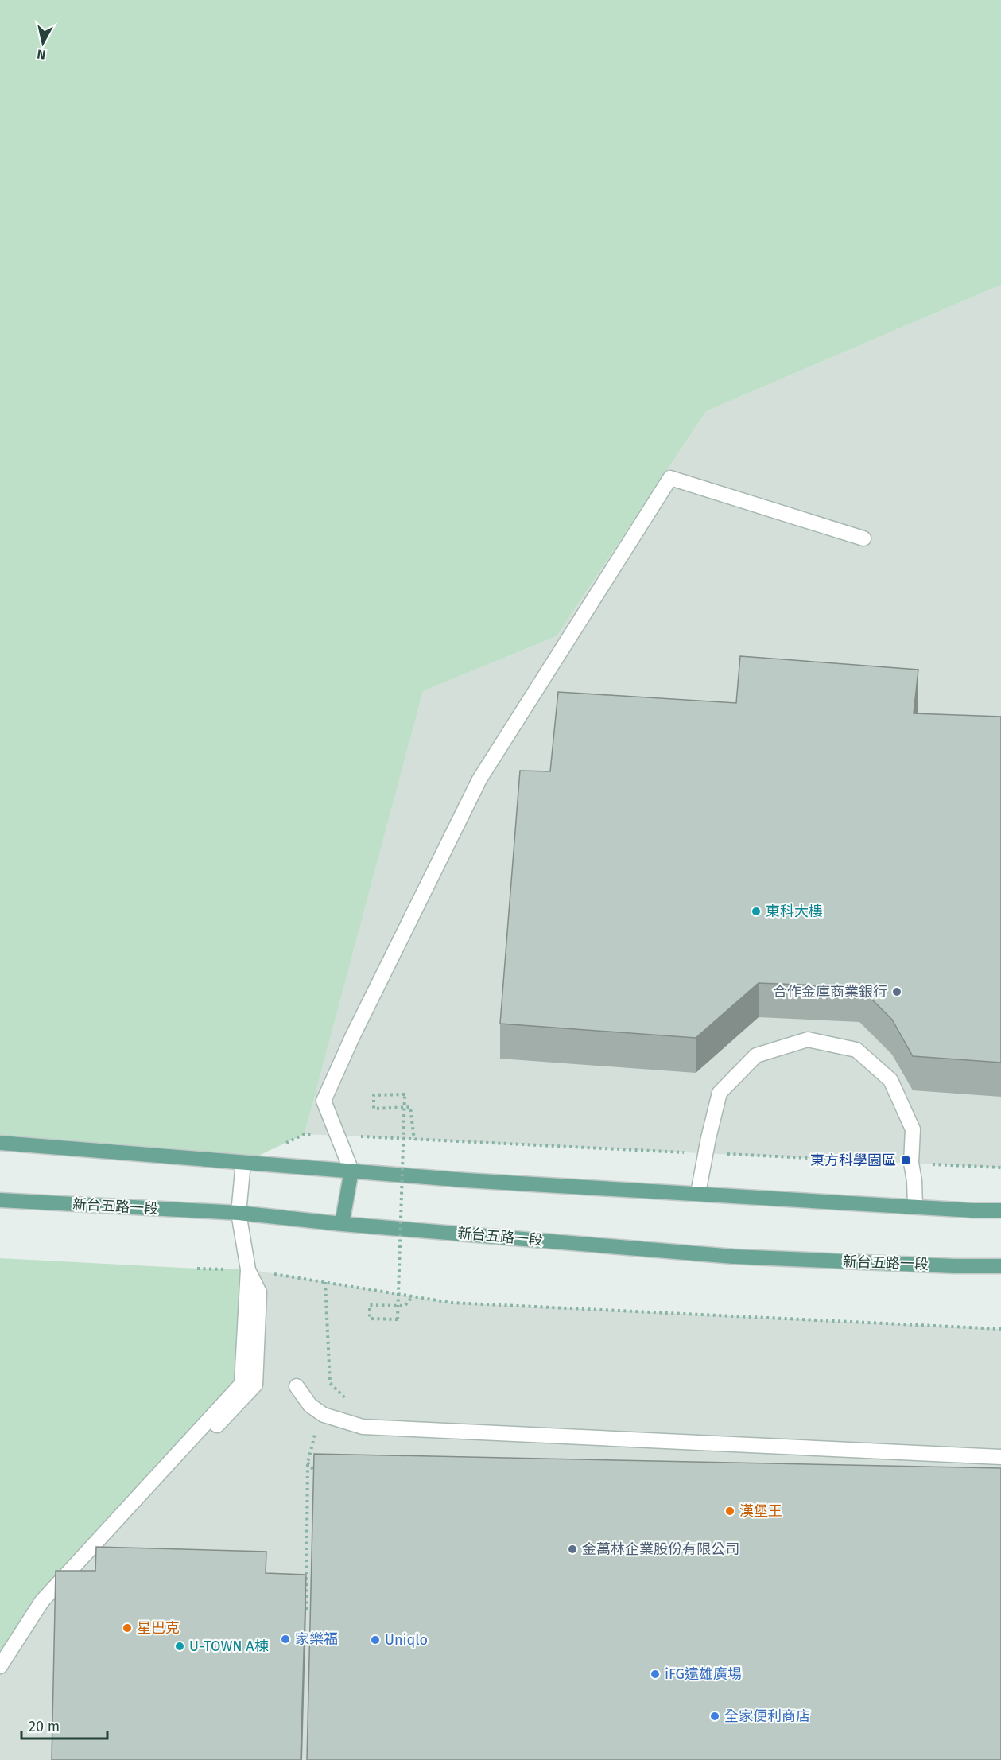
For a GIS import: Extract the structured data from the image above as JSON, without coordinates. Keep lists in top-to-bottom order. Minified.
{"streets":{"main road":["新台五路一段"]},"places":{"other":["東科大樓","合作金庫商業銀行","漢堡王","金萬林企業股份有限公司","星巴克","家樂福","Uniqlo","U-TOWN A棟","iFG遠雄廣場","全家便利商店"],"transit":["東方科學園區"]},"scale_bar":"20 m","north":"bottom"}
